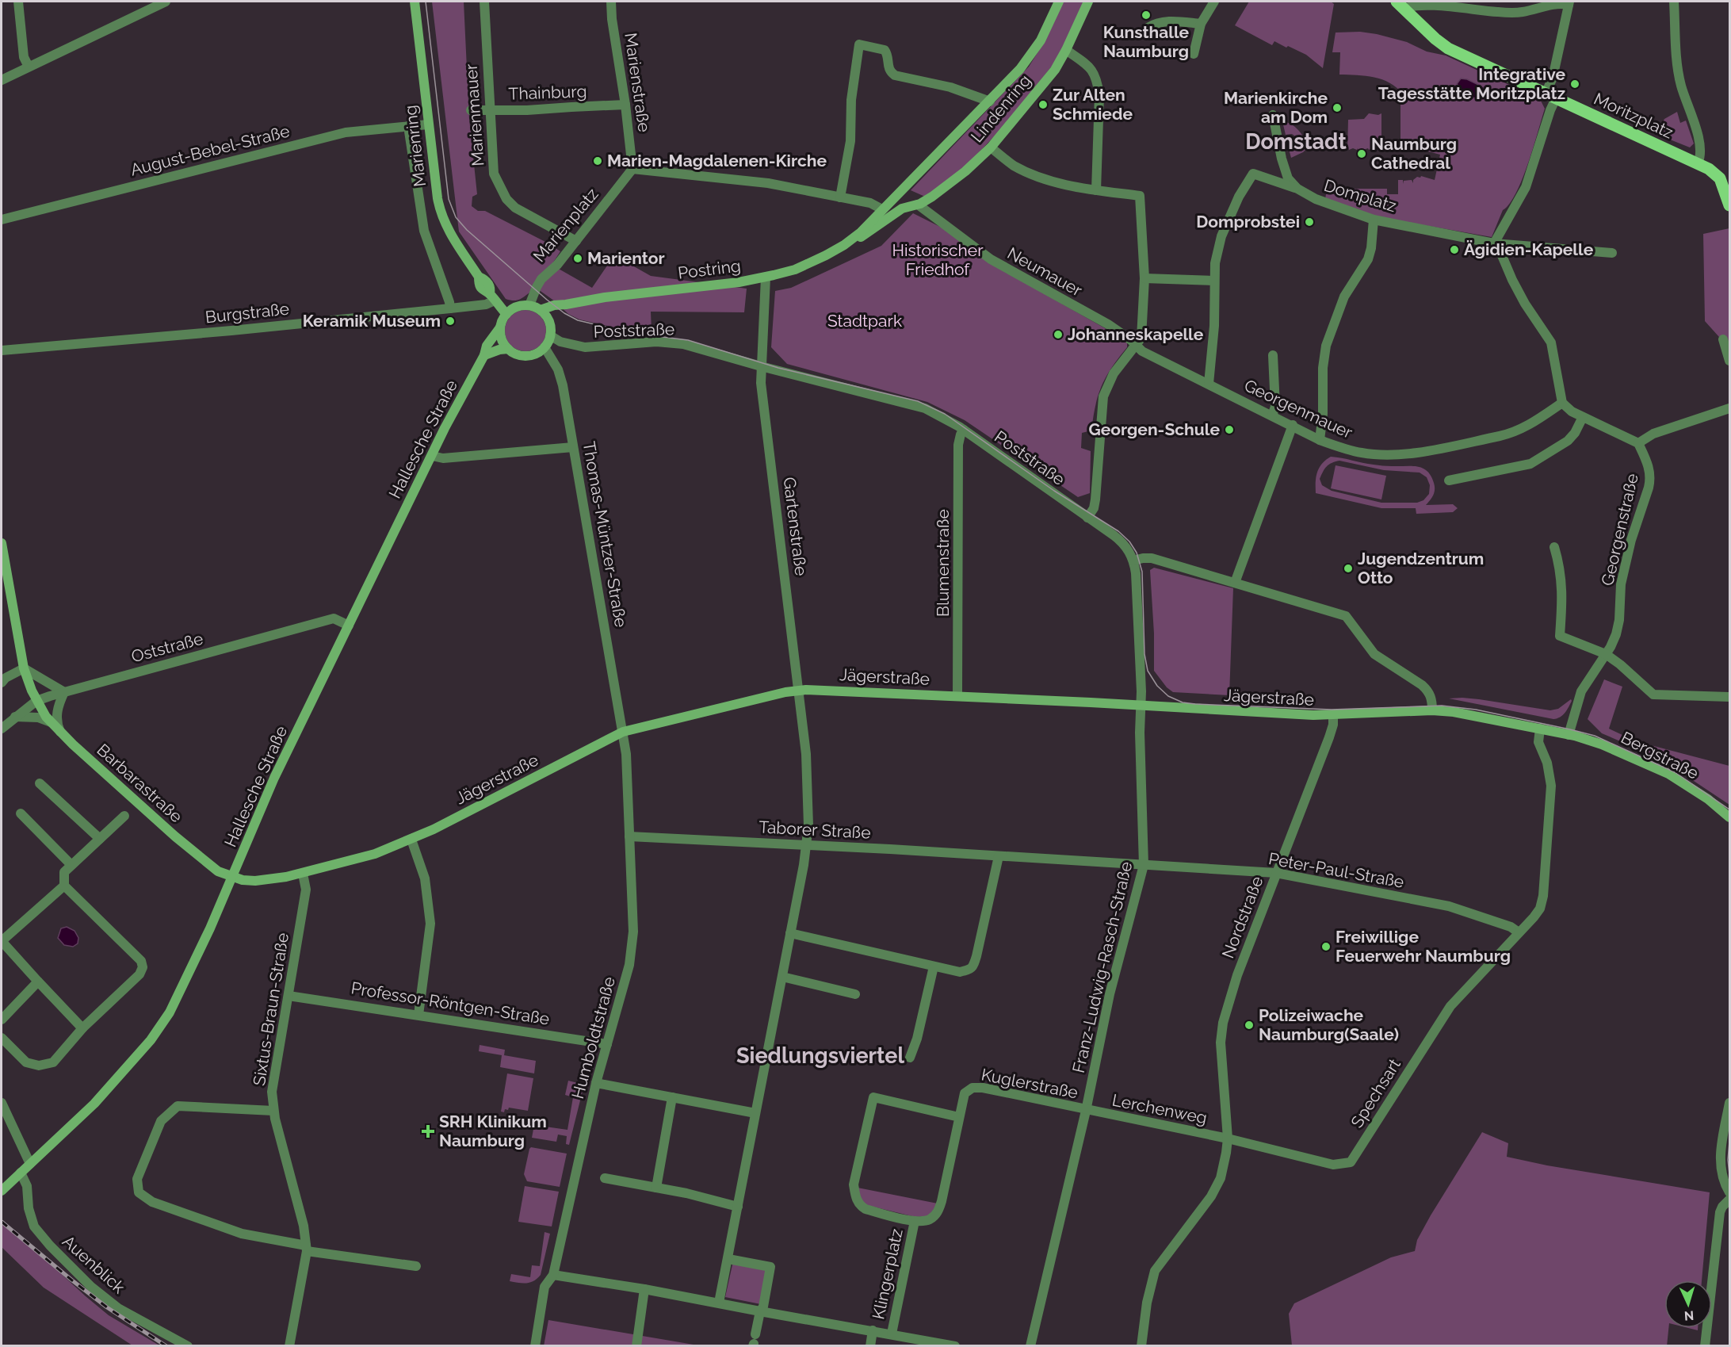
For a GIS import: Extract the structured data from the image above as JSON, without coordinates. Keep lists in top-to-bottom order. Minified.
{"streets":{"main road":["Lindenring","Moritzplatz","Marienring","Postring","Hallesche Straße","Jägerstraße","Bergstraße","Barbarastraße"],"street":["Marienstraße","Thainburg","Marienmauer","August-Bebel-Straße","Domplatz","Marienplatz","Neumauer","Burgstraße","Poststraße","Georgenmauer","Gartenstraße","Georgenstraße","Thomas-Müntzer-Straße","Blumenstraße","Oststraße","Taborer Straße","Peter-Paul-Straße","Nordstraße","Franz-Ludwig-Rasch-Straße","Professor-Röntgen-Straße","Sixtus-Braun-Straße","Humboldtstraße","Kuglerstraße","Spechsart","Lerchenweg","Auenblick","Klingerplatz"]},"crossings":[["Marienstraße","Thainburg"],["Marienstraße","Marienplatz"],["Thainburg","Marienmauer"],["Lindenring","Postring"],["Lindenring","Neumauer"],["Marienmauer","Marienplatz"],["Marienring","August-Bebel-Straße"],["Marienring","Marienplatz"],["Marienring","Postring"],["Marienring","Burgstraße"],["Marienring","Poststraße"],["Marienring","Hallesche Straße"],["Marienring","Thomas-Müntzer-Straße"],["Marienplatz","Postring"],["Marienplatz","Poststraße"],["Marienplatz","Hallesche Straße"],["Marienplatz","Thomas-Müntzer-Straße"],["Postring","Poststraße"],["Postring","Hallesche Straße"],["Postring","Gartenstraße"],["Postring","Thomas-Müntzer-Straße"],["Neumauer","Georgenmauer"],["Poststraße","Hallesche Straße"],["Poststraße","Gartenstraße"],["Poststraße","Thomas-Müntzer-Straße"],["Poststraße","Blumenstraße"],["Poststraße","Franz-Ludwig-Rasch-Straße"],["Hallesche Straße","Thomas-Müntzer-Straße"],["Hallesche Straße","Oststraße"],["Hallesche Straße","Jägerstraße"],["Hallesche Straße","Barbarastraße"],["Hallesche Straße","Auenblick"],["Gartenstraße","Jägerstraße"],["Gartenstraße","Taborer Straße"],["Georgenstraße","Jägerstraße"],["Georgenstraße","Bergstraße"],["Thomas-Müntzer-Straße","Jägerstraße"],["Thomas-Müntzer-Straße","Humboldtstraße"],["Blumenstraße","Jägerstraße"],["Oststraße","Barbarastraße"],["Jägerstraße","Bergstraße"],["Jägerstraße","Barbarastraße"],["Jägerstraße","Nordstraße"],["Jägerstraße","Franz-Ludwig-Rasch-Straße"],["Jägerstraße","Sixtus-Braun-Straße"],["Jägerstraße","Humboldtstraße"],["Jägerstraße","Spechsart"],["Taborer Straße","Peter-Paul-Straße"],["Taborer Straße","Franz-Ludwig-Rasch-Straße"],["Taborer Straße","Humboldtstraße"],["Peter-Paul-Straße","Nordstraße"],["Peter-Paul-Straße","Franz-Ludwig-Rasch-Straße"],["Peter-Paul-Straße","Spechsart"],["Nordstraße","Spechsart"],["Nordstraße","Lerchenweg"],["Franz-Ludwig-Rasch-Straße","Kuglerstraße"],["Franz-Ludwig-Rasch-Straße","Lerchenweg"],["Professor-Röntgen-Straße","Sixtus-Braun-Straße"],["Professor-Röntgen-Straße","Humboldtstraße"],["Kuglerstraße","Lerchenweg"],["Kuglerstraße","Klingerplatz"],["Spechsart","Lerchenweg"]],"districts":["Domstadt","Siedlungsviertel"],"parks":["Historischer Friedhof","Stadtpark"],"places":{"other":["Kunsthalle Naumburg","Integrative Tagesstätte Moritzplatz","Zur Alten Schmiede","Marienkirche am Dom","Naumburg Cathedral","Marien-Magdalenen-Kirche","Domprobstei","Ägidien-Kapelle","Marientor","Keramik Museum","Johanneskapelle","Georgen-Schule","Jugendzentrum Otto","Freiwillige Feuerwehr Naumburg","Polizeiwache Naumburg(Saale)"],"health":["SRH Klinikum Naumburg"]},"north":"bottom"}
